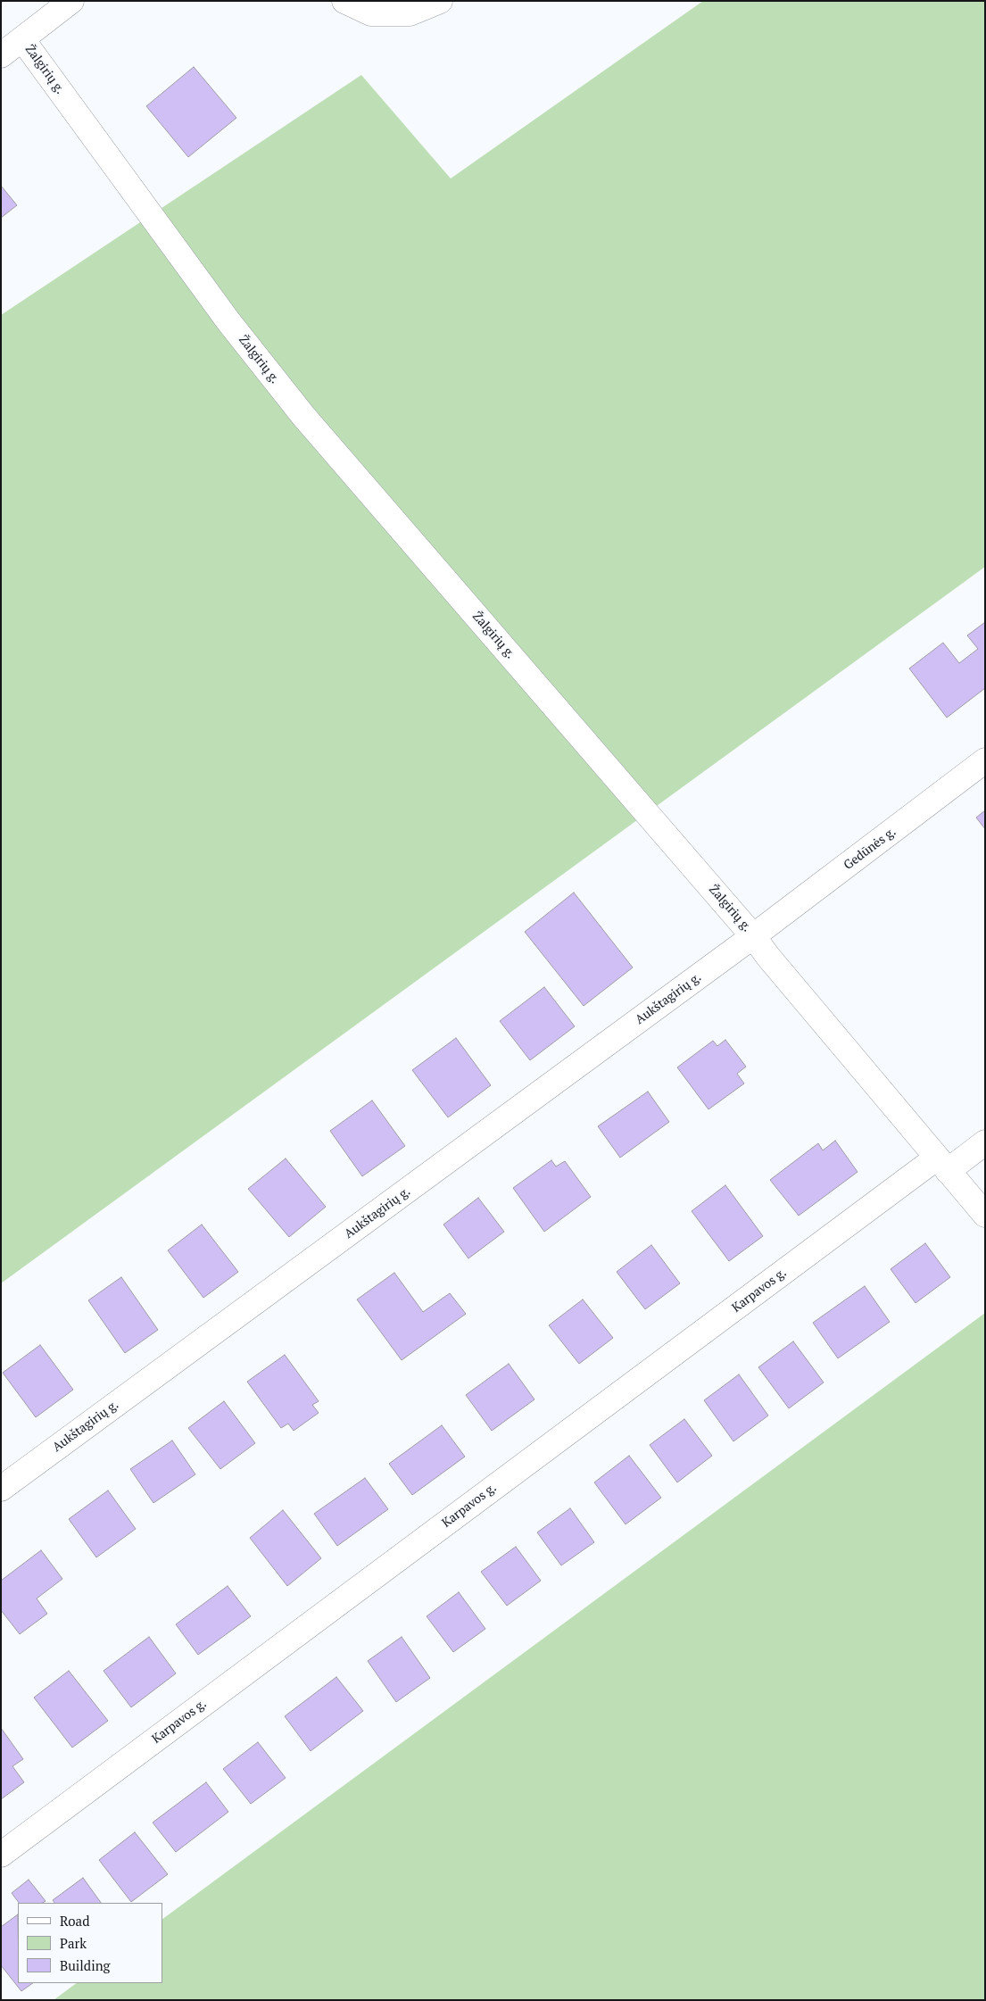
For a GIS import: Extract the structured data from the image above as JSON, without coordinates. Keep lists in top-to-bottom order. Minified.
{"streets":{"street":["Žalgirių g.","Gedūnės g.","Aukštagirių g.","Karpavos g."]},"crossings":[["Žalgirių g.","Gedūnės g."],["Žalgirių g.","Aukštagirių g."],["Žalgirių g.","Karpavos g."],["Gedūnės g.","Aukštagirių g."]],"legend":["Road","Park","Building"]}
